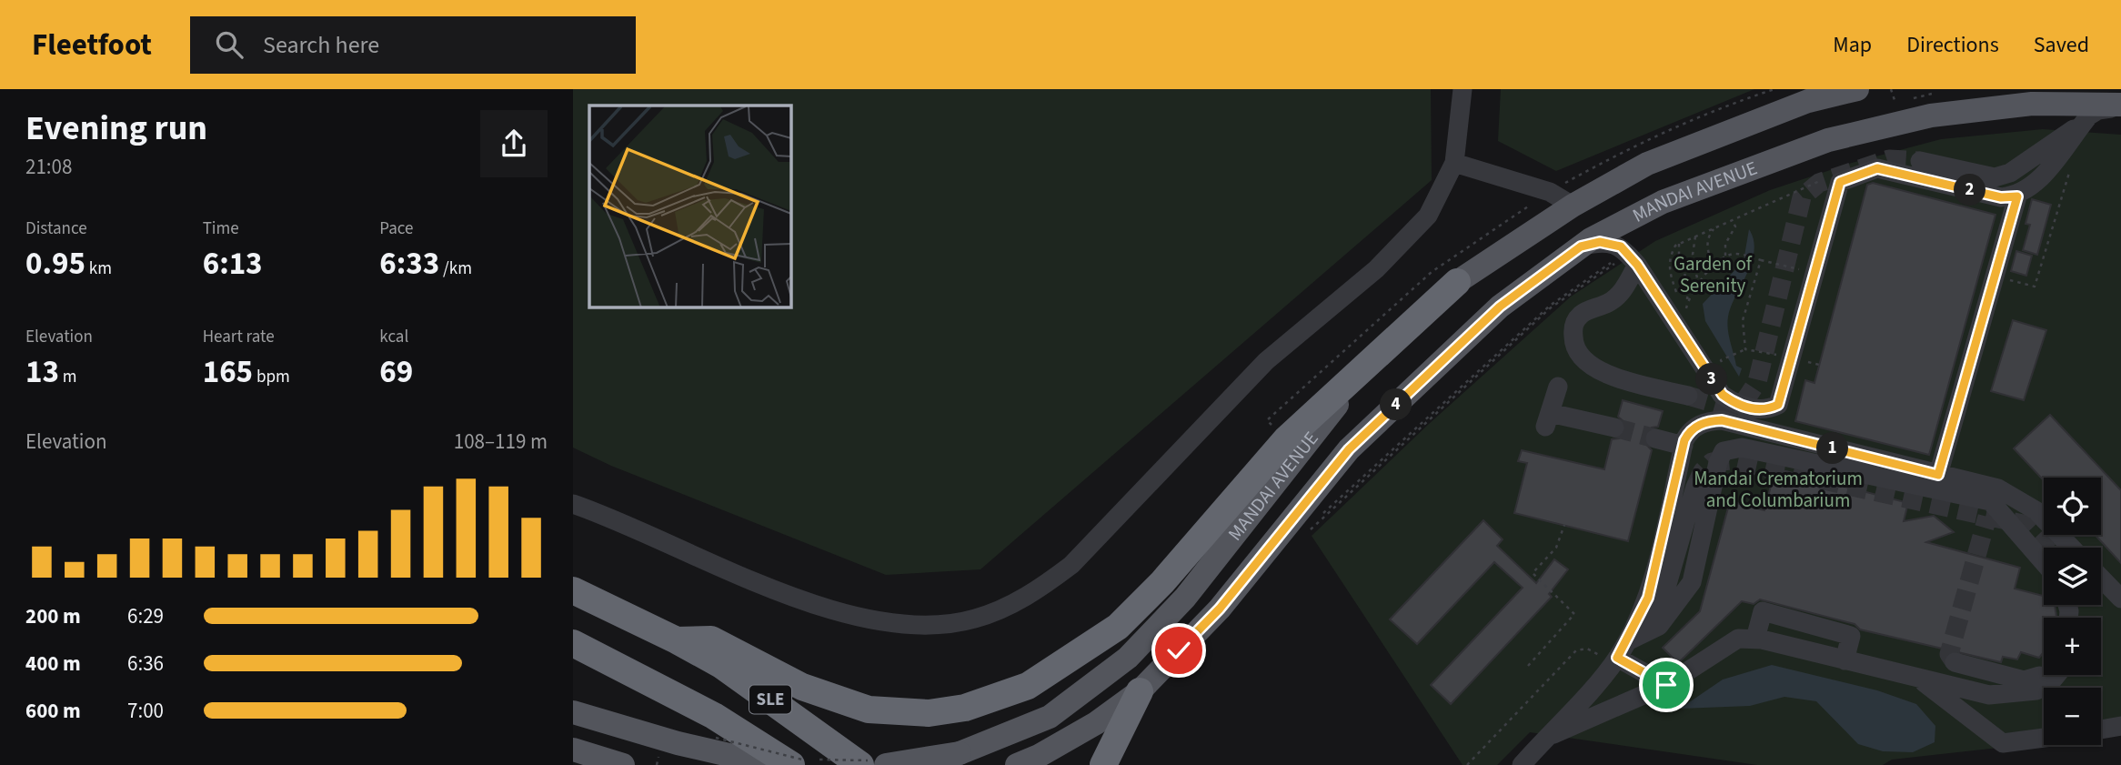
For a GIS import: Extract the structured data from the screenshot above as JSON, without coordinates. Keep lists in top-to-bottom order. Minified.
{"streets":{"highway":["SLE"],"main road":["MANDAI AVENUE"]},"crossings":[["MANDAI AVENUE","SLE"]],"parks":["Garden of Serenity","Mandai Crematorium and Columbarium"],"page":{"header":"Fleetfoot","search":"Search here","nav":["Map","Directions","Saved"],"heading":["Evening run","21:08"],"pins":["2","3","4","1"],"stats":[["Distance","0.95 km"],["Time","6:13"],["Pace","6:33 /km"],["Elevation","13 m"],["Heart rate","165 bpm"],["kcal","69"]],"chart":["Elevation","108–119 m"],"map_buttons":["+","−"],"list":[{"name":"200 m","note":"6:29"},{"name":"400 m","note":"6:36"},{"name":"600 m","note":"7:00"}]}}
